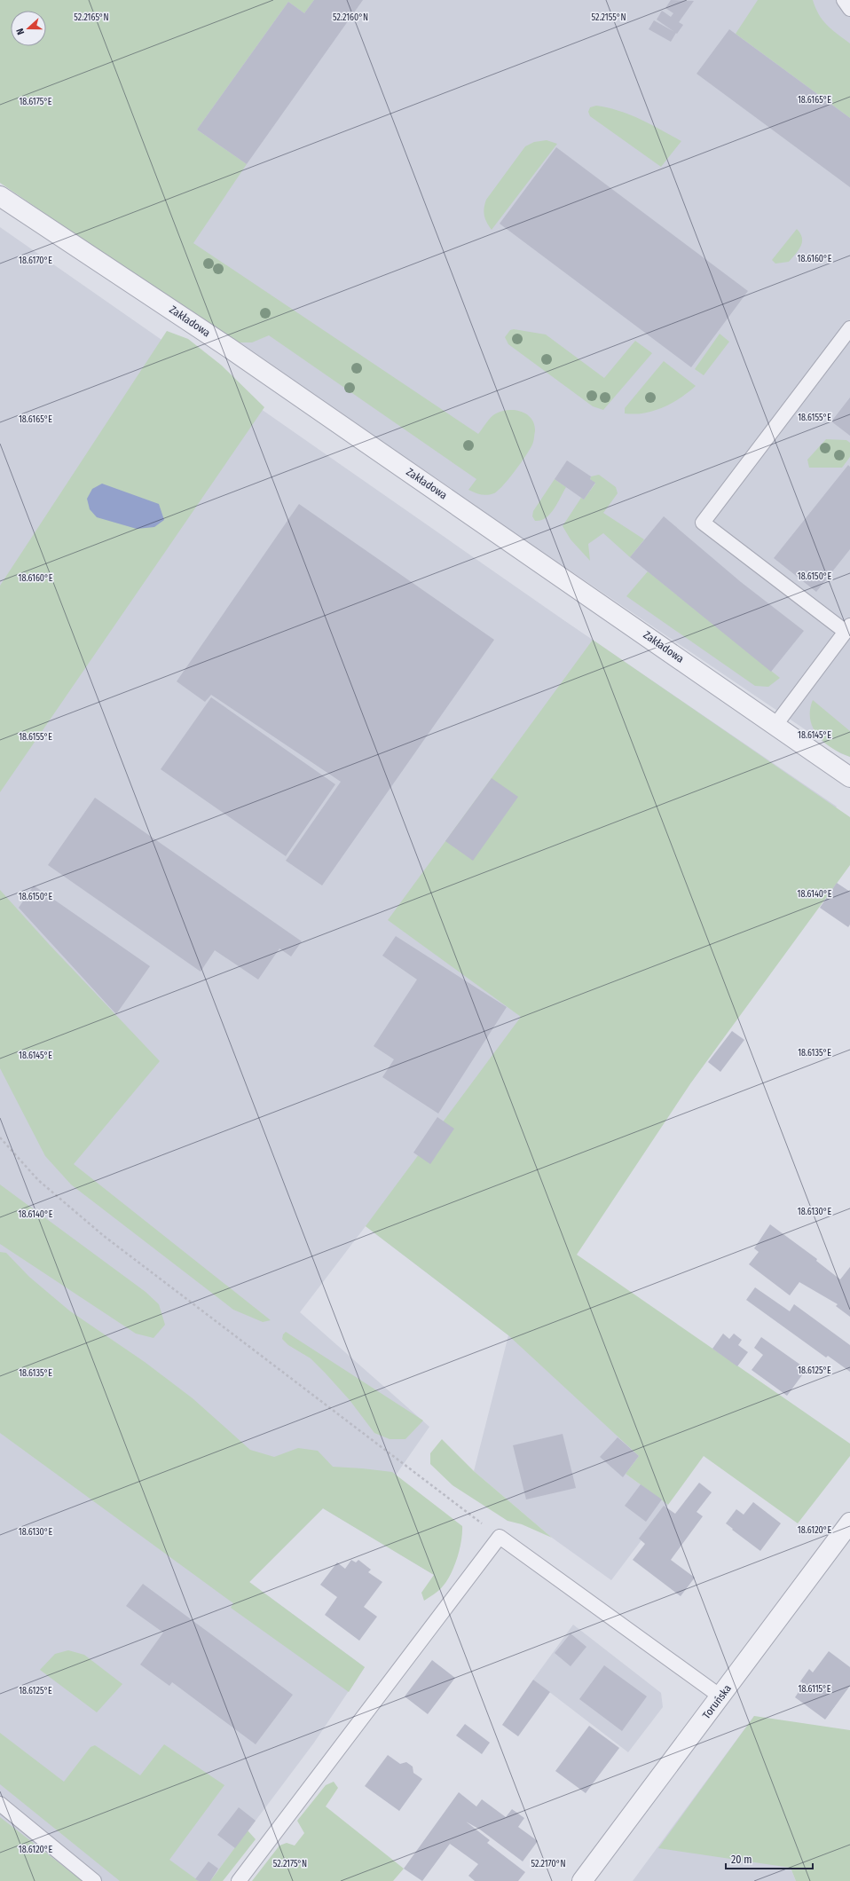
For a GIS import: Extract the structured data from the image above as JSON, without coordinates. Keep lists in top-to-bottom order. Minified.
{"streets":{"street":["Zakładowa","Toruńska"]},"scale_bar":"20 m","north":"left","coordinates":["52.2160°N","52.2155°N","52.2165°N","18.6165°E","18.6175°E","18.6160°E","18.6170°E","18.6155°E","18.6150°E","18.6145°E","18.6140°E","18.6135°E","18.6130°E","18.6125°E","18.6120°E","18.6115°E","52.2175°N","52.2170°N"]}
